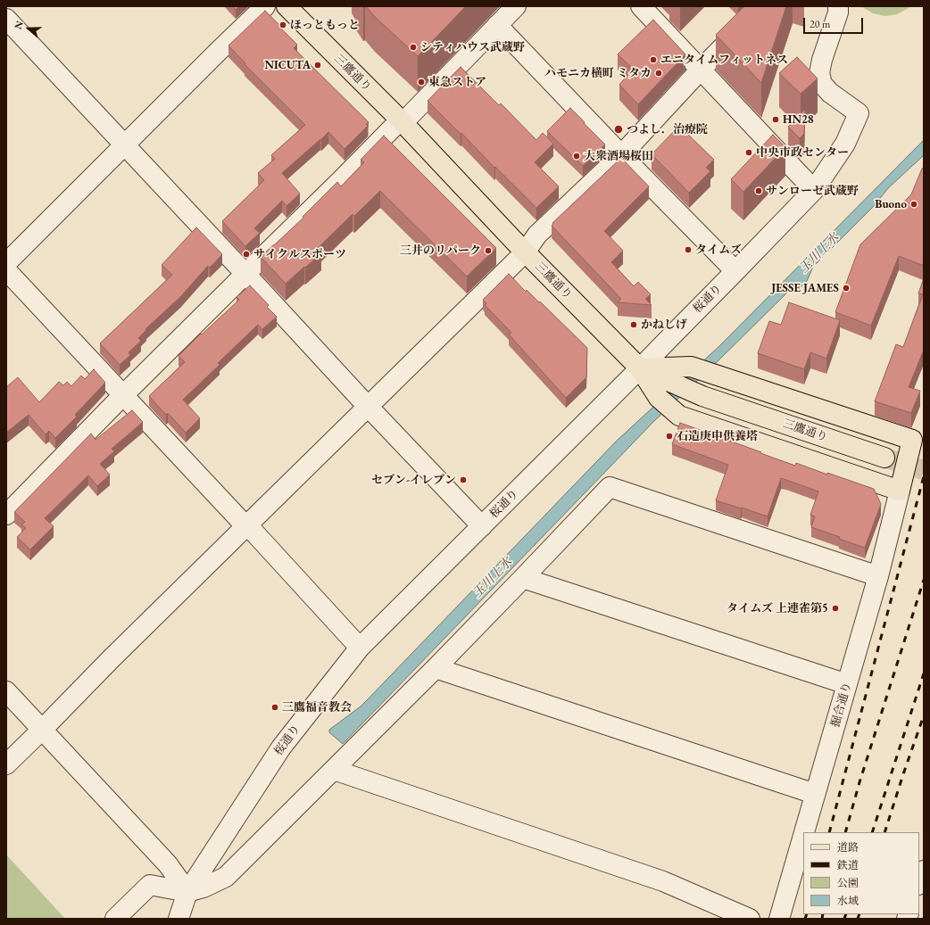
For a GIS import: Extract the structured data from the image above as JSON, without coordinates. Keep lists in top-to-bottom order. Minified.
{"streets":{"main road":["三鷹通り"],"street":["桜通り","掘合通り"]},"crossings":[["三鷹通り","桜通り"]],"water":["玉川上水"],"places":["ほっともっと","シティハウス武蔵野","エニタイムフィットネス","NICUTA","ハモニカ横町 ミタカ","東急ストア","HN28","つよし．治療院","中央市政センター","大衆酒場桜田","サンローゼ武蔵野","Buono","タイムズ","三井のリパーク","サイクルスポーツ","JESSE JAMES","かねしげ","石造庚申供養塔","セブン-イレブン","タイムズ 上連雀第5","三鷹福音教会"],"legend":["道路","鉄道","公園","水域"],"scale_bar":"20 m","north":"left"}
